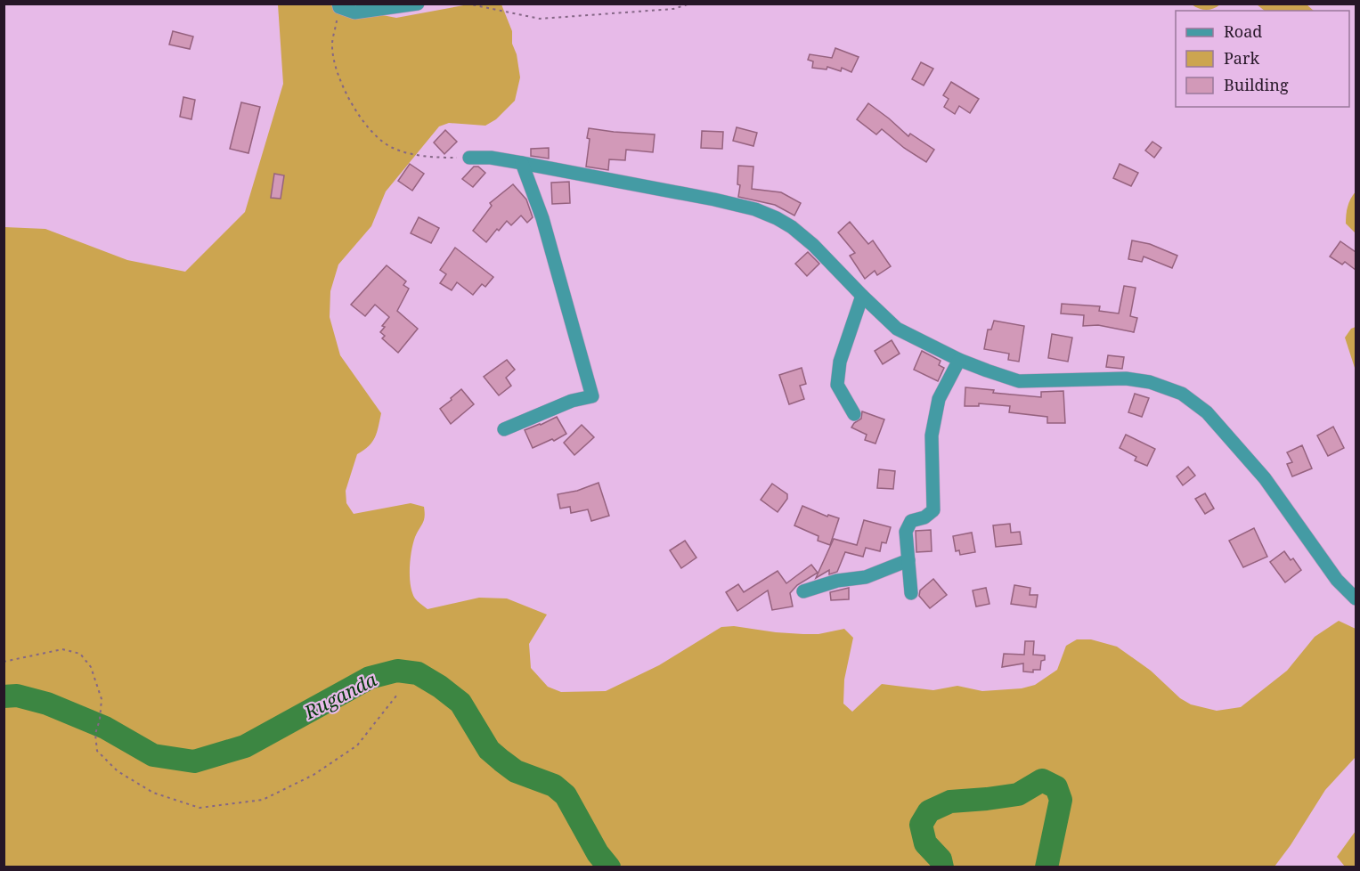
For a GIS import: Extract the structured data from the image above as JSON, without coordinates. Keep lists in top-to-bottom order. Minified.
{"water":["Ruganda"],"legend":["Road","Park","Building"]}
